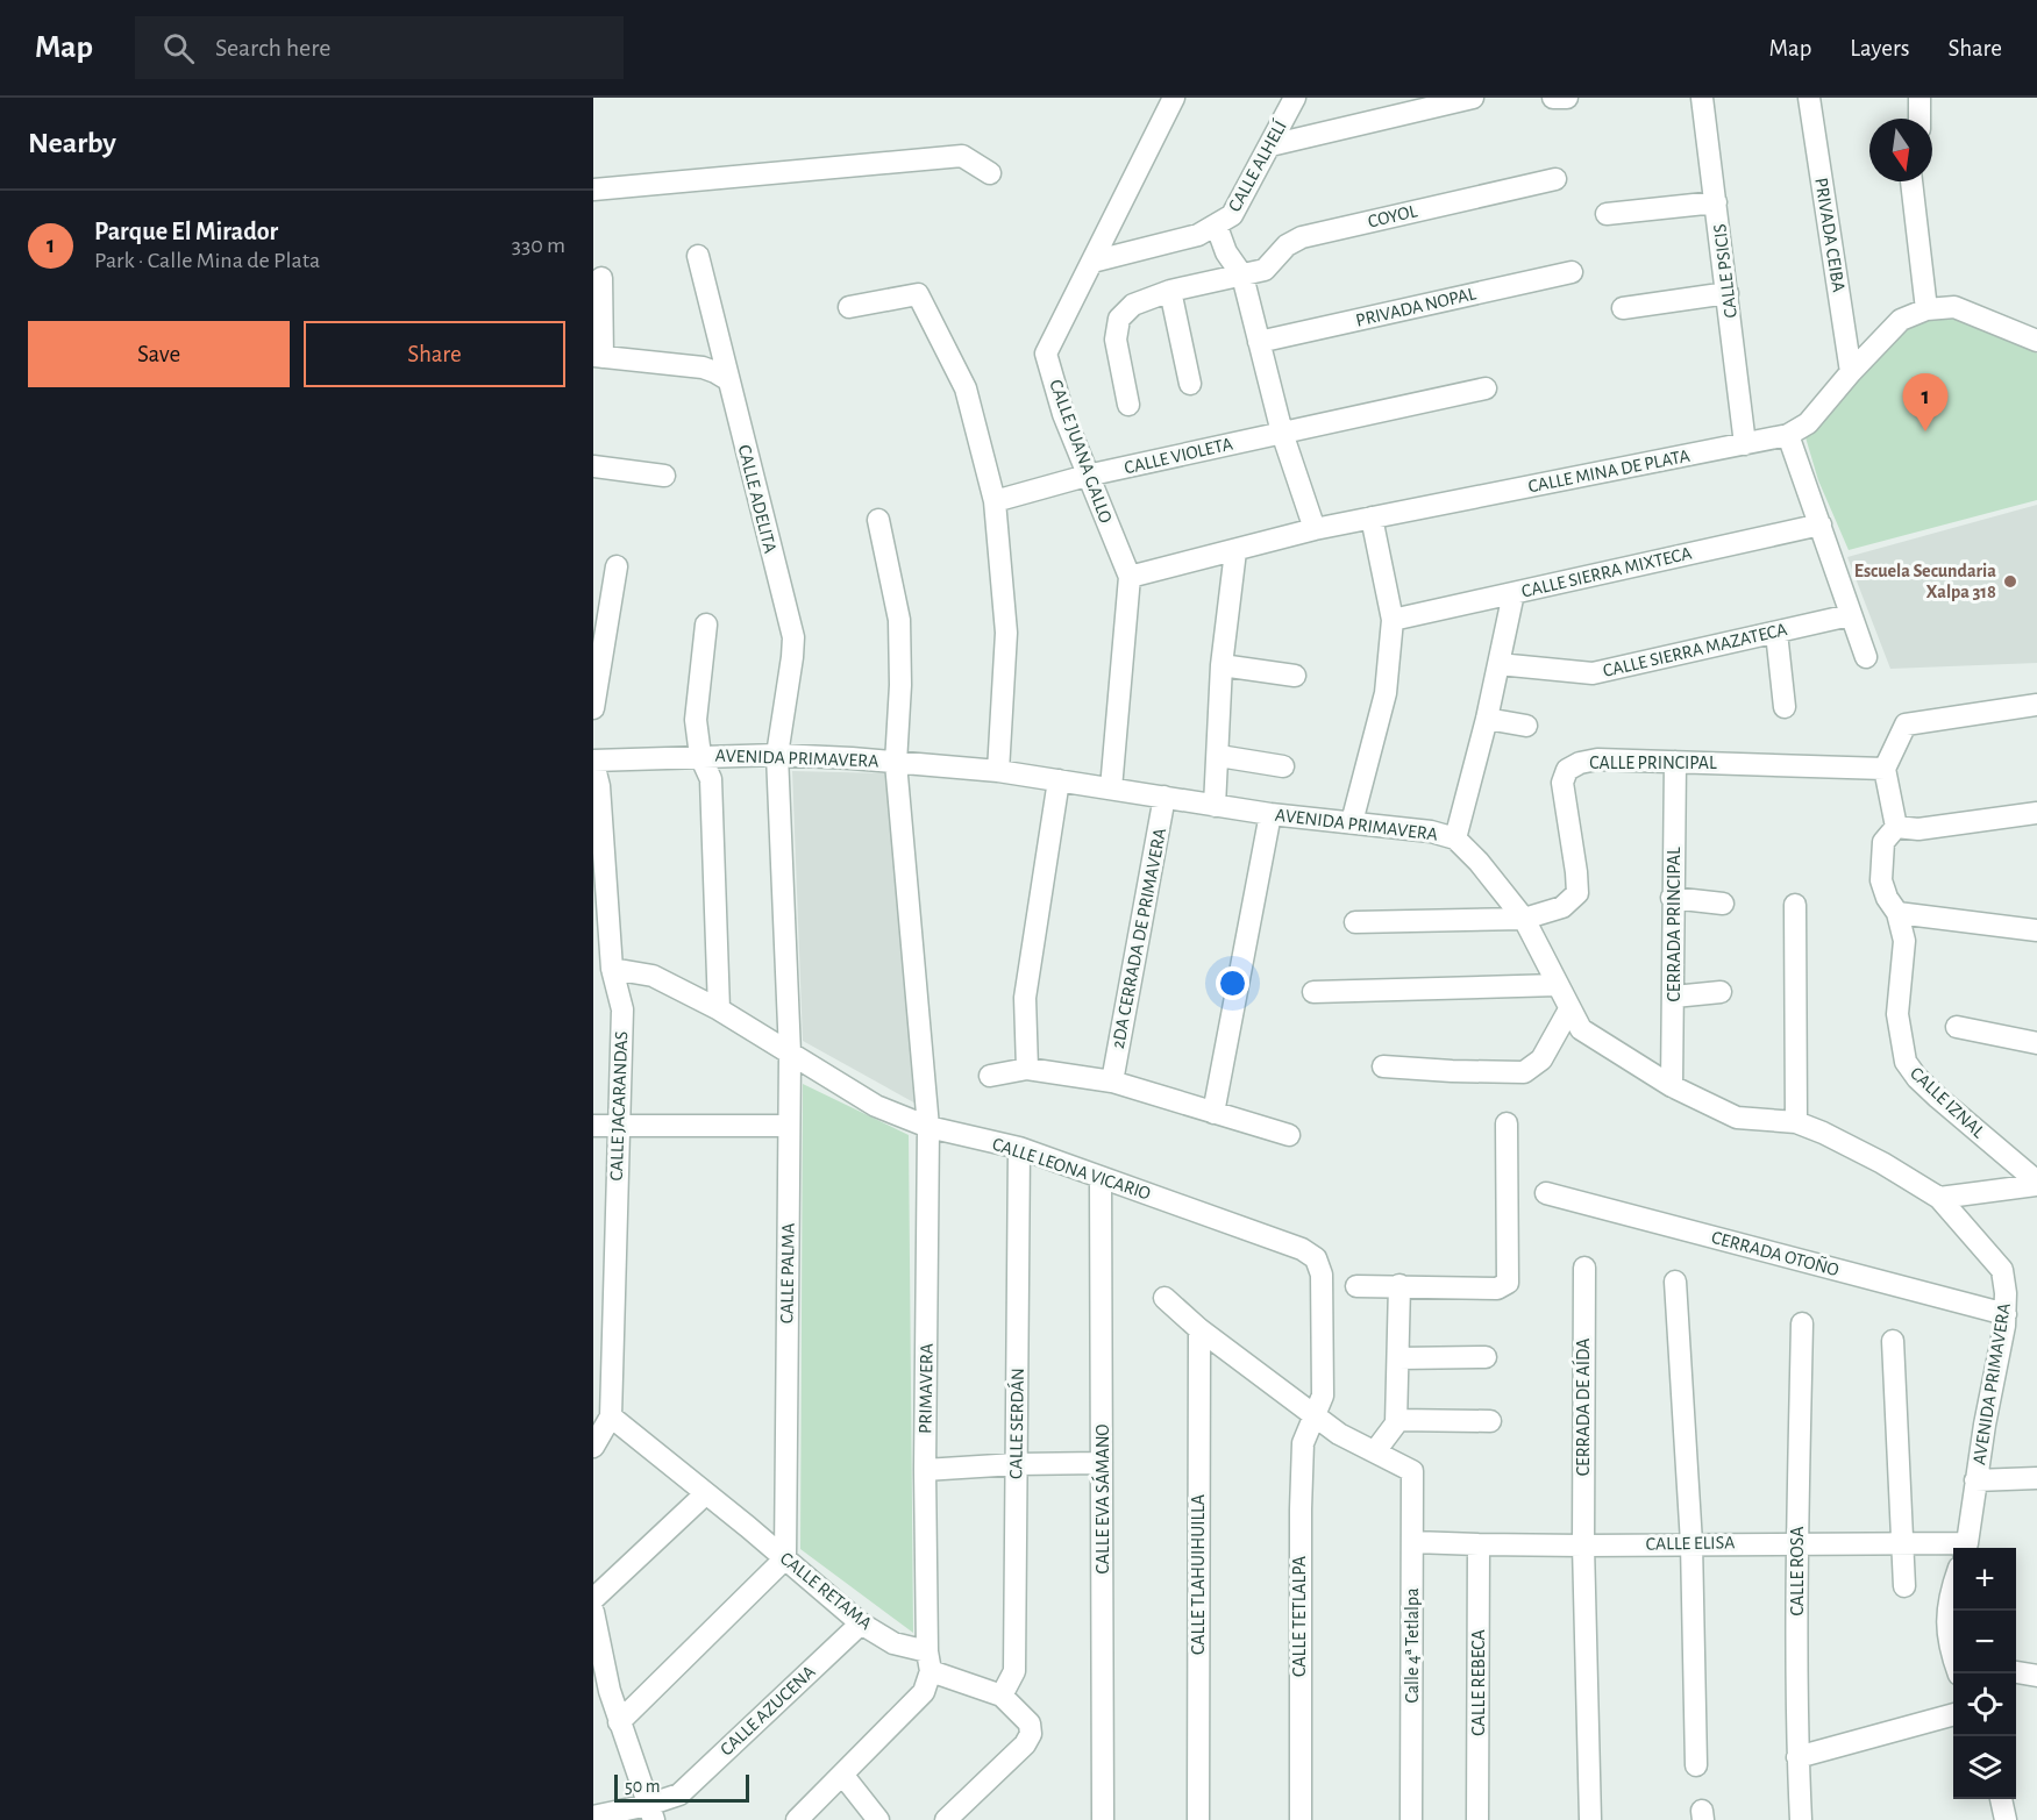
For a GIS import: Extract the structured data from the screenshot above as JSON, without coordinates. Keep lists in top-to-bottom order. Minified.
{"streets":{"street":["CALLE ALHELÍ","COYOL","PRIVADA CEIBA","CALLE PSICIS","PRIVADA NOPAL","CALLE JUANA GALLO","CALLE VIOLETA","CALLE MINA DE PLATA","CALLE ADELITA","CALLE SIERRA MIXTECA","CALLE SIERRA MAZATECA","AVENIDA PRIMAVERA","CALLE PRINCIPAL","CERRADA PRINCIPAL","2DA CERRADA DE PRIMAVERA","CALLE IZNAL","CALLE JACARANDAS","CALLE LEONA VICARIO","CERRADA OTOÑO","CALLE PALMA","PRIMAVERA","CERRADA DE AÍDA","CALLE SERDÁN","CALLE EVA SÁMANO","CALLE ELISA","CALLE ROSA","CALLE TLAHUIHUILLA","CALLE RETAMA","CALLE TETLALPA","Calle 4ª Tetlalpa","CALLE REBECA","CALLE AZUCENA"]},"crossings":[["CALLE ALHELÍ","CALLE JUANA GALLO"],["PRIVADA CEIBA","CALLE MINA DE PLATA"],["CALLE PSICIS","CALLE MINA DE PLATA"],["CALLE JUANA GALLO","CALLE VIOLETA"],["CALLE JUANA GALLO","CALLE MINA DE PLATA"],["CALLE JUANA GALLO","AVENIDA PRIMAVERA"],["CALLE ADELITA","AVENIDA PRIMAVERA"],["CALLE ADELITA","CALLE PALMA"],["AVENIDA PRIMAVERA","CALLE PRINCIPAL"],["AVENIDA PRIMAVERA","CERRADA PRINCIPAL"],["AVENIDA PRIMAVERA","2DA CERRADA DE PRIMAVERA"],["AVENIDA PRIMAVERA","CALLE JACARANDAS"],["AVENIDA PRIMAVERA","CERRADA OTOÑO"],["AVENIDA PRIMAVERA","CALLE PALMA"],["AVENIDA PRIMAVERA","PRIMAVERA"],["AVENIDA PRIMAVERA","CALLE ELISA"],["CALLE PRINCIPAL","CERRADA PRINCIPAL"],["CALLE JACARANDAS","CALLE LEONA VICARIO"],["CALLE JACARANDAS","CALLE RETAMA"],["CALLE LEONA VICARIO","CALLE PALMA"],["CALLE LEONA VICARIO","PRIMAVERA"],["CALLE LEONA VICARIO","CALLE SERDÁN"],["CALLE LEONA VICARIO","CALLE EVA SÁMANO"],["CALLE LEONA VICARIO","CALLE TETLALPA"],["CALLE PALMA","CALLE RETAMA"],["PRIMAVERA","CALLE RETAMA"],["CERRADA DE AÍDA","CALLE ELISA"],["CALLE SERDÁN","CALLE RETAMA"],["CALLE ELISA","CALLE ROSA"],["CALLE ELISA","Calle 4ª Tetlalpa"],["CALLE ELISA","CALLE REBECA"],["CALLE RETAMA","CALLE AZUCENA"]],"places":["Escuela Secundaria Xalpa 318"],"scale_bar":"50 m","north":"bottom","page":{"header":"Map","search":"Search here","nav":["Map","Layers","Share"],"heading":"Nearby","list":[{"mark":"1","name":"Parque El Mirador","note":"Park · Calle Mina de Plata","value":"330 m"}],"buttons":["Save","Share"],"pins":"1","map_buttons":["+","−"],"scale":"50 m"}}
